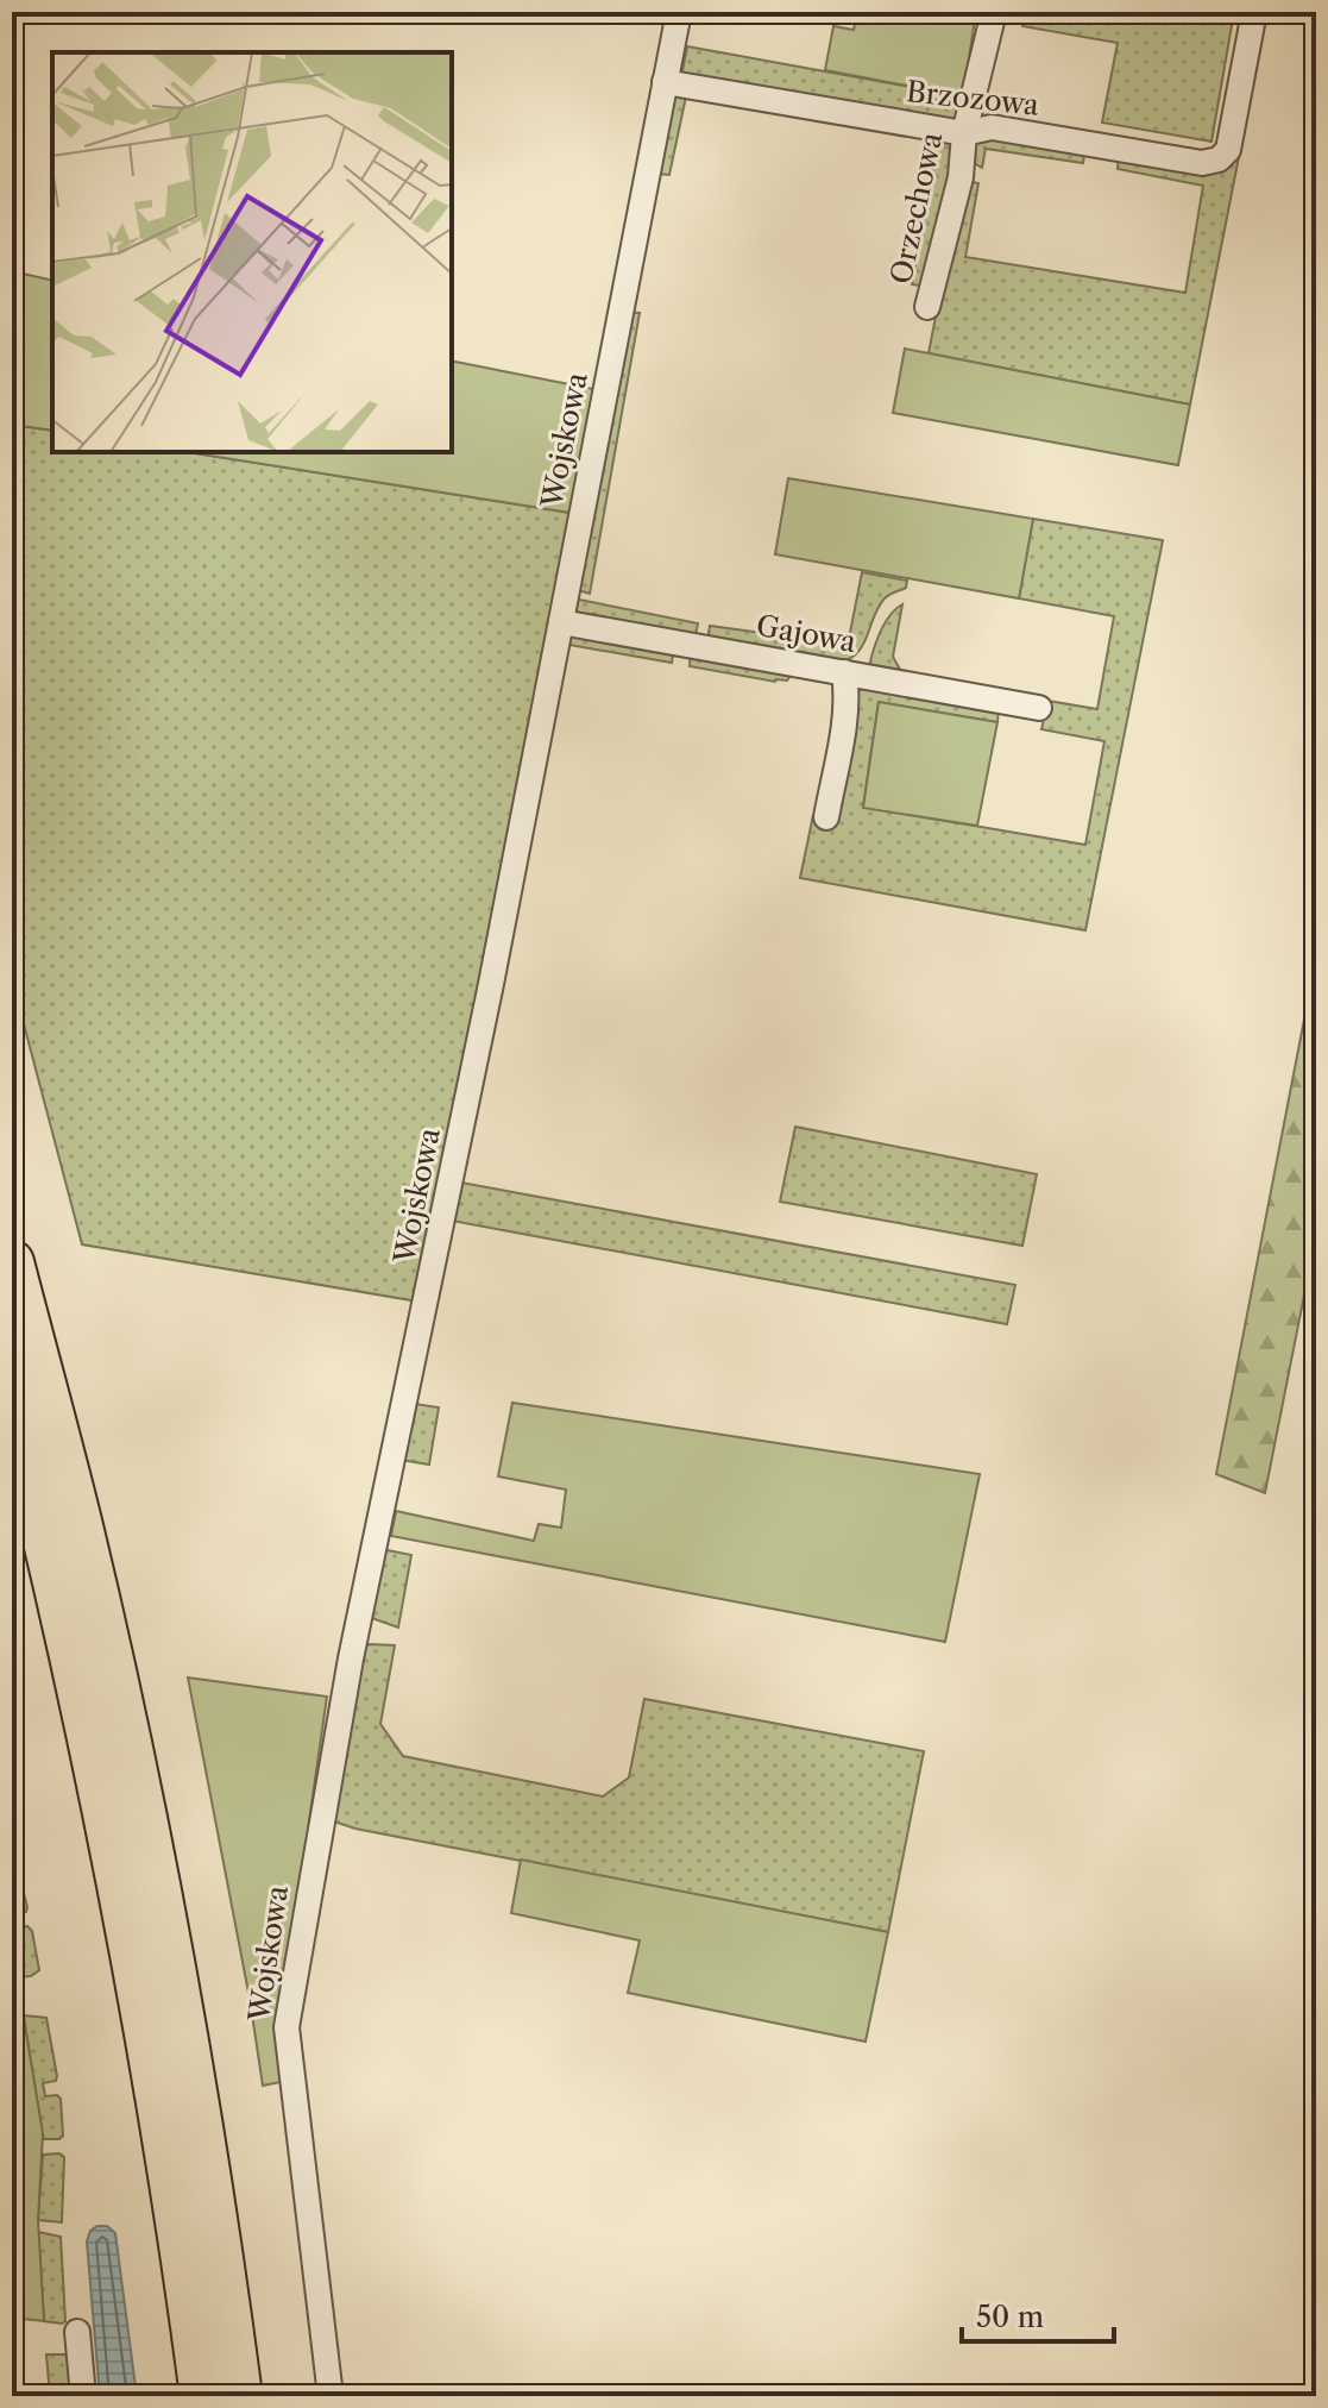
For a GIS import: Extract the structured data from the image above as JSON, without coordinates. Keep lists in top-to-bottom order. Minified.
{"streets":{"street":["Brzozowa","Orzechowa","Wojskowa","Gajowa"]},"crossings":[["Brzozowa","Orzechowa"],["Brzozowa","Wojskowa"],["Wojskowa","Gajowa"]],"scale_bar":"50 m"}
